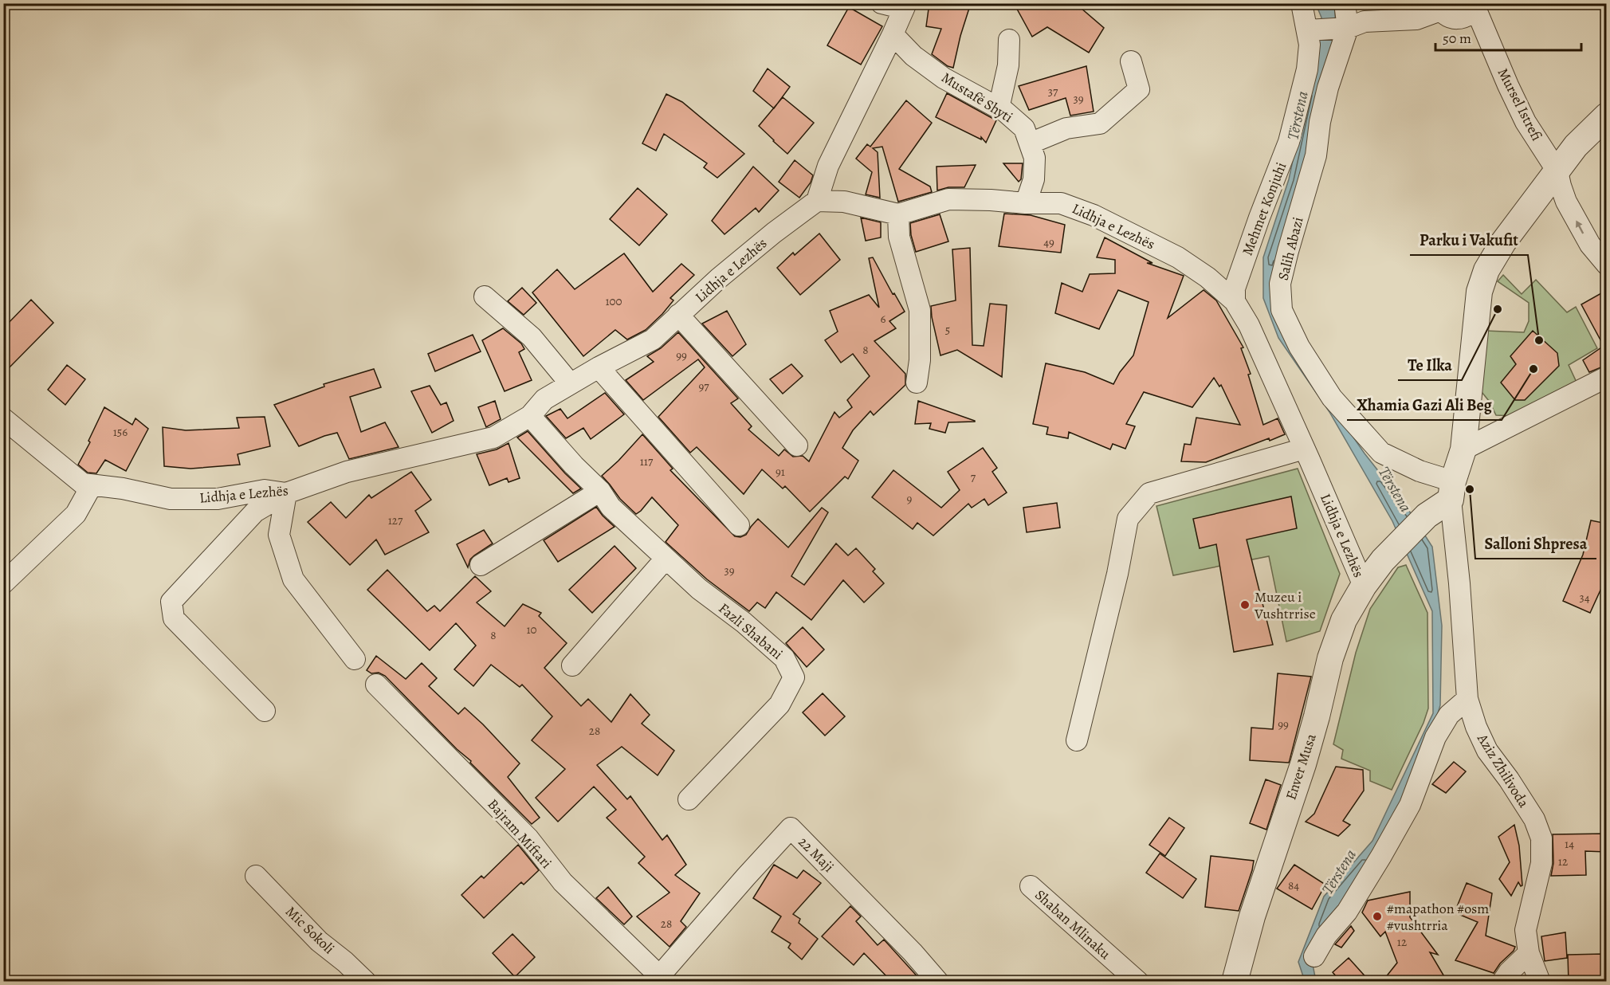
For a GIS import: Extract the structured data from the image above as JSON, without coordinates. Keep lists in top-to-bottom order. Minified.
{"streets":{"street":["Mustafë Shyti","Mursel Istrefi","Mehmet Konjuhi","Lidhja e Lezhës","Salih Abazi","Fazli Shabani","Enver Musa","Aziz Zhilivoda","Bajram Miftari","22 Maji","Shaban Mlinaku","Mic Sokoli"]},"crossings":[["Mustafë Shyti","Lidhja e Lezhës"],["Mehmet Konjuhi","Lidhja e Lezhës"],["Lidhja e Lezhës","Fazli Shabani"],["Lidhja e Lezhës","Enver Musa"],["Salih Abazi","Enver Musa"],["Salih Abazi","Aziz Zhilivoda"],["Enver Musa","Aziz Zhilivoda"],["Bajram Miftari","22 Maji"]],"one_way":["Mursel Istrefi"],"water":["Tërstena"],"places":["Te Ilka","Parku i Vakufit","Xhamia Gazi Ali Beg","Salloni Shpresa","Muzeu i Vushtrrise","#mapathon #osm #vushtrria"],"house_numbers":["37","39","49","100","6","5","8","99","97","156","117","91","7","9","127","39","34","10","8","99","28","14","12","84","28","12"],"scale_bar":"50 m"}
